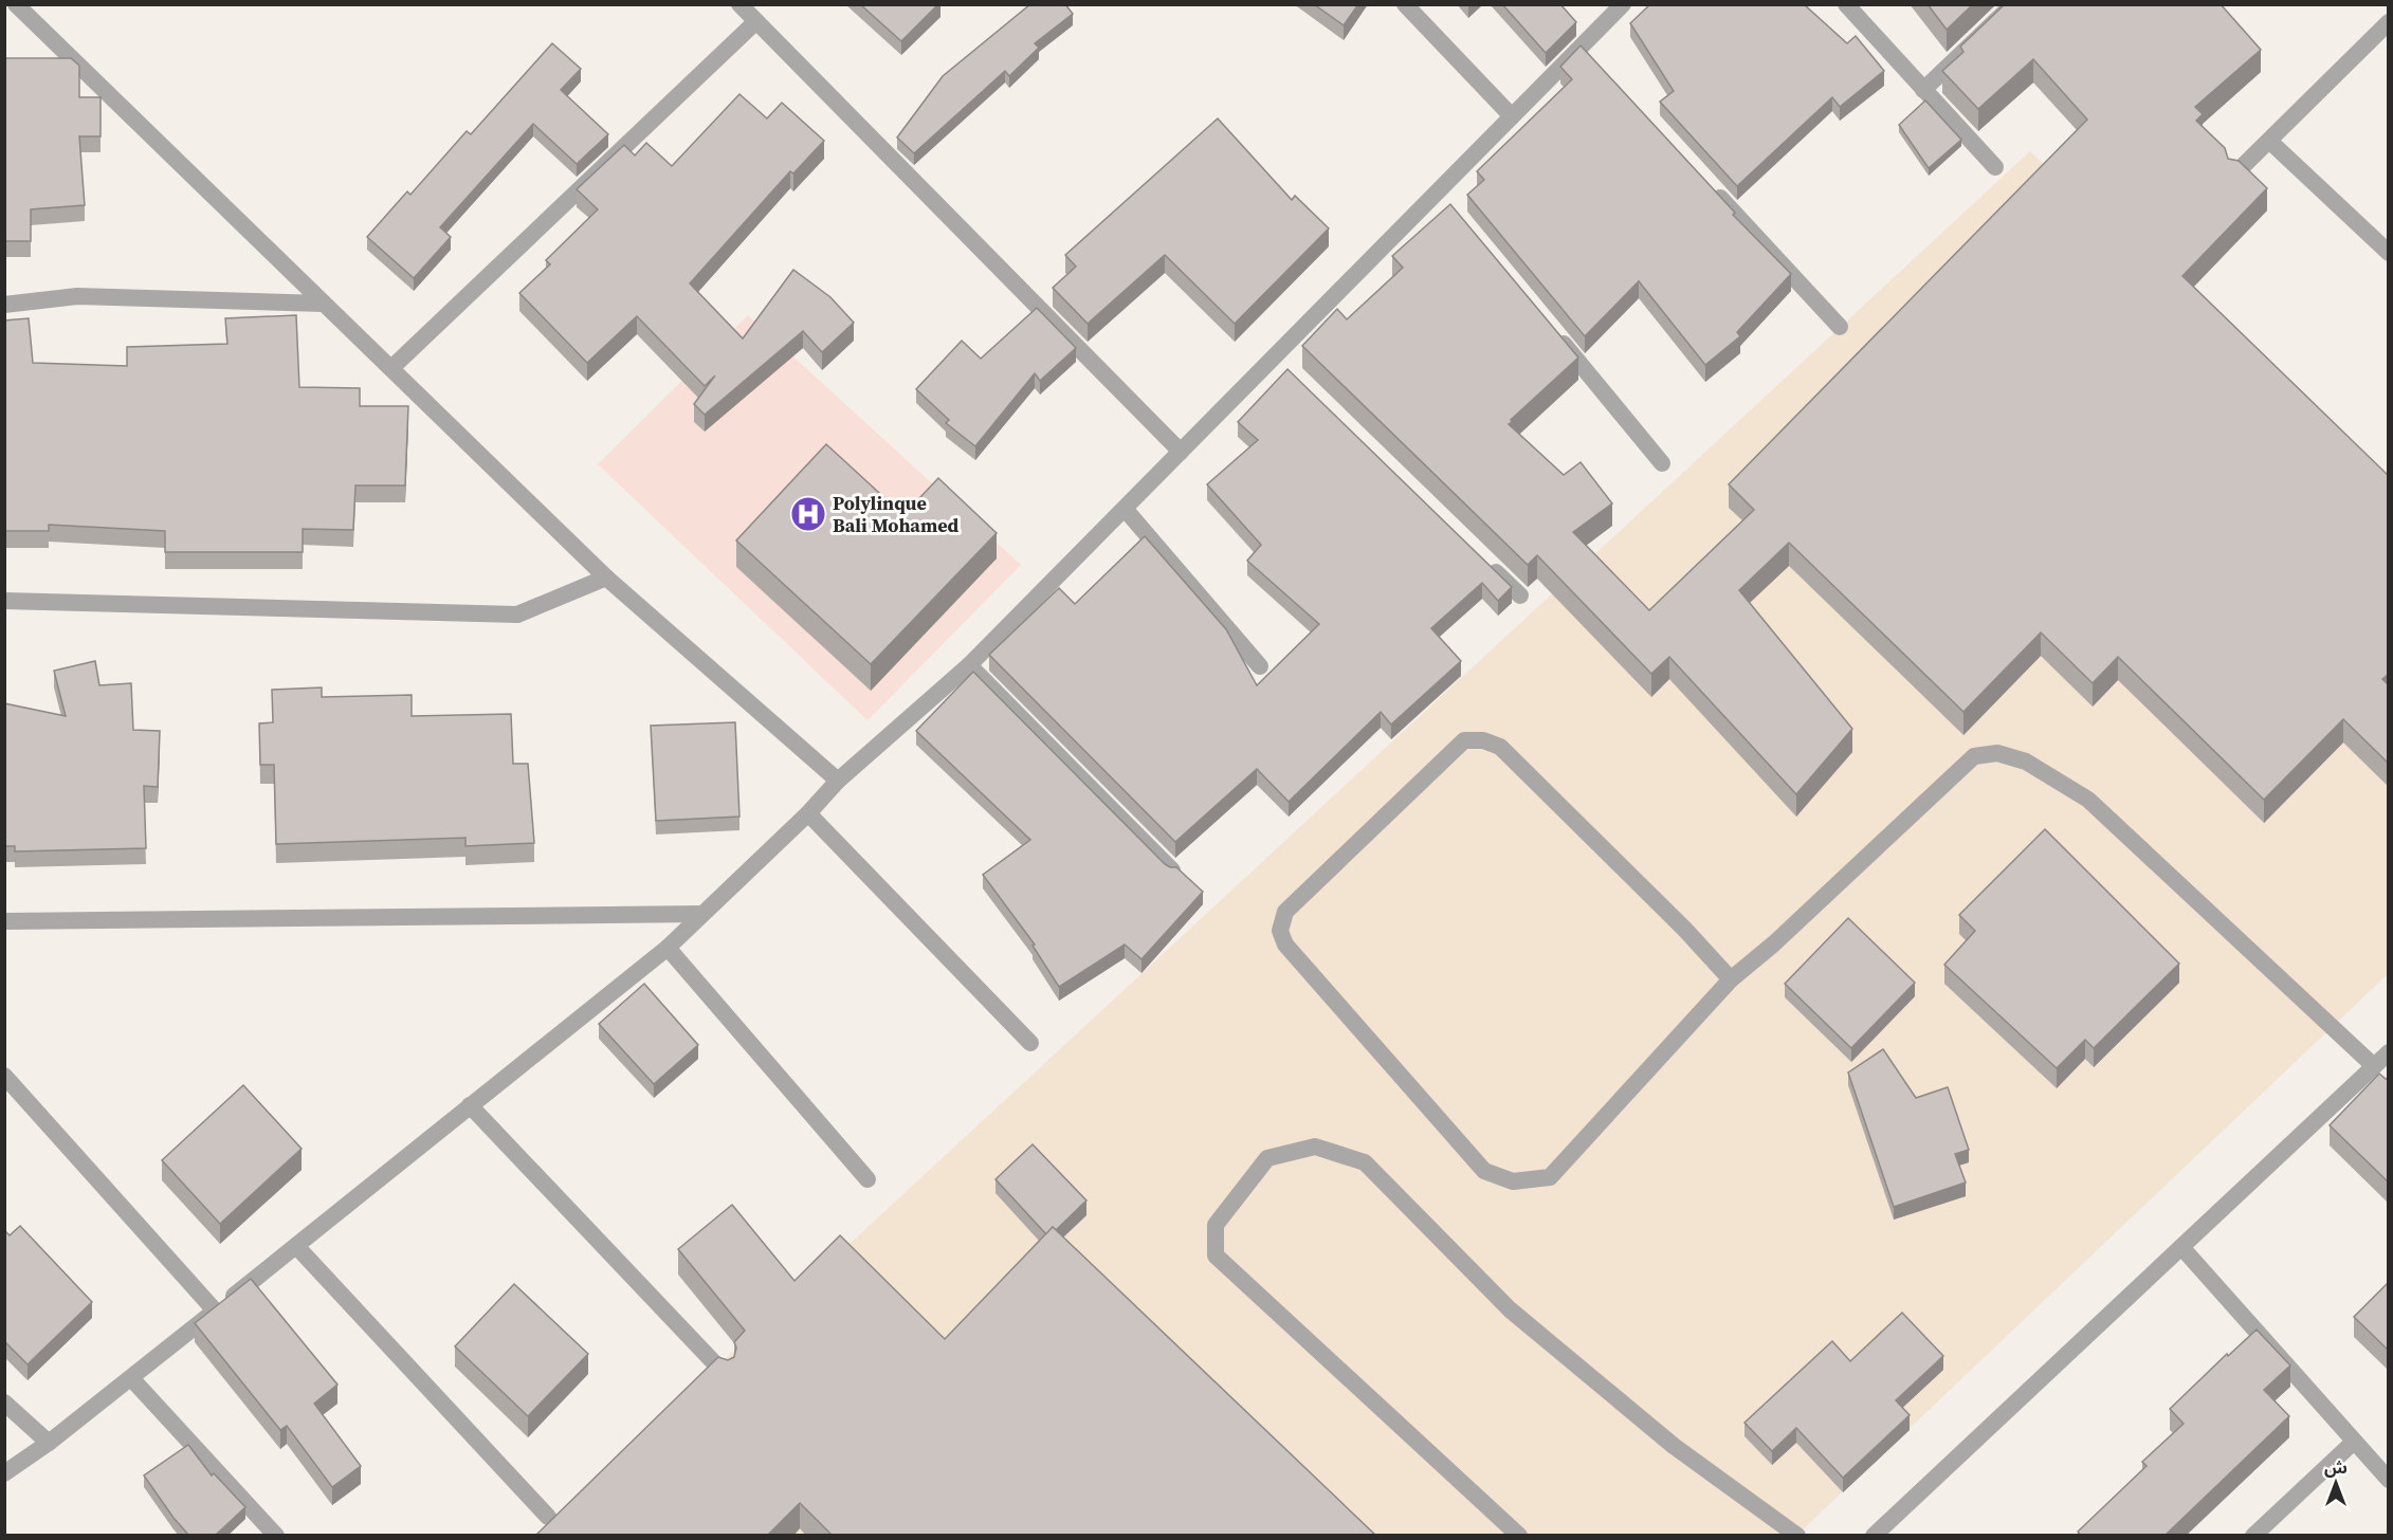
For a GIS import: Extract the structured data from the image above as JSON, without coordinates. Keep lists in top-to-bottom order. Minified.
{"places":{"hospital":["Polylinque Bali Mohamed"]},"north":"top"}
